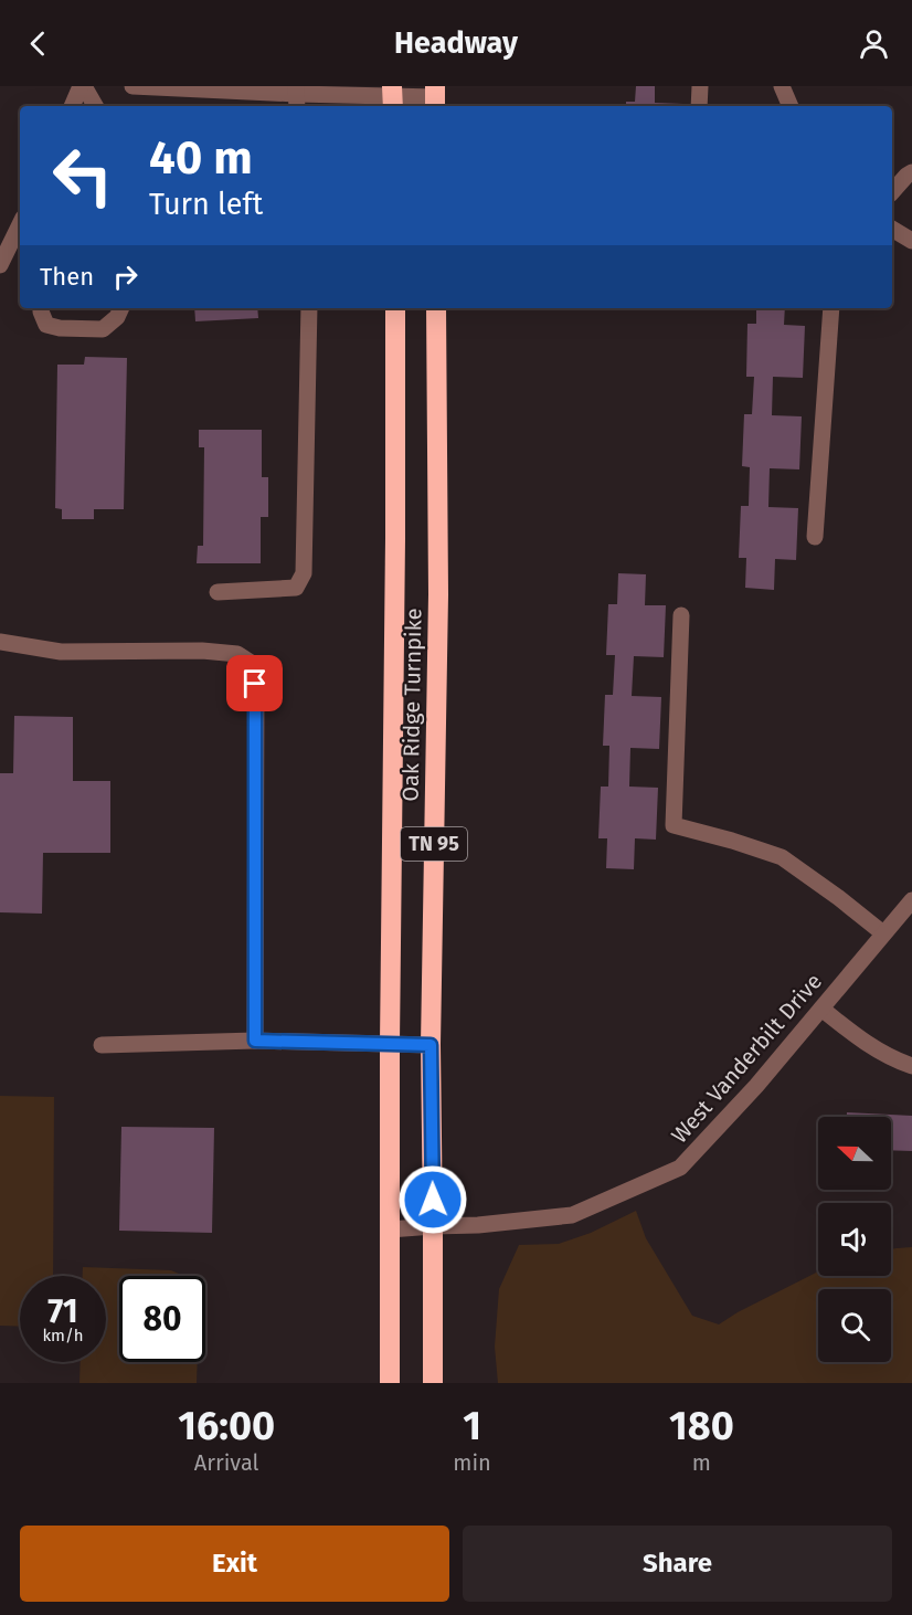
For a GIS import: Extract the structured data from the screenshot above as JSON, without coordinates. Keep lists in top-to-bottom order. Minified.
{"streets":{"highway":["Oak Ridge Turnpike","TN 95"],"street":["West Vanderbilt Drive"]},"crossings":[["Oak Ridge Turnpike","West Vanderbilt Drive"]],"north":"left","page":{"header":"Headway","turn":["40 m","Turn left"],"then":"Then","speed":"71 km/h","limit":"80","eta":["16:00","Arrival","1","min","180","m"],"buttons":["Exit","Share"]}}
